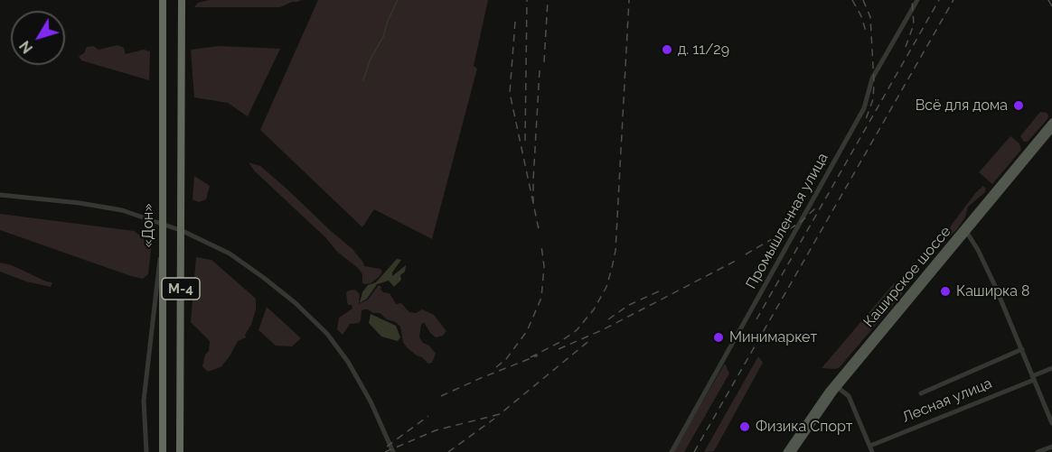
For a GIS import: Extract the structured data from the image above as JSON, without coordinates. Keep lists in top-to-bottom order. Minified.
{"streets":{"highway":["«Дон»","М-4"],"main road":["Каширское шоссе"],"street":["Промышленная улица","Лесная улица"]},"places":["д. 11/29","Всё для дома","Каширка 8","Минимаркет","Физика Спорт"],"north":"bottom left"}
